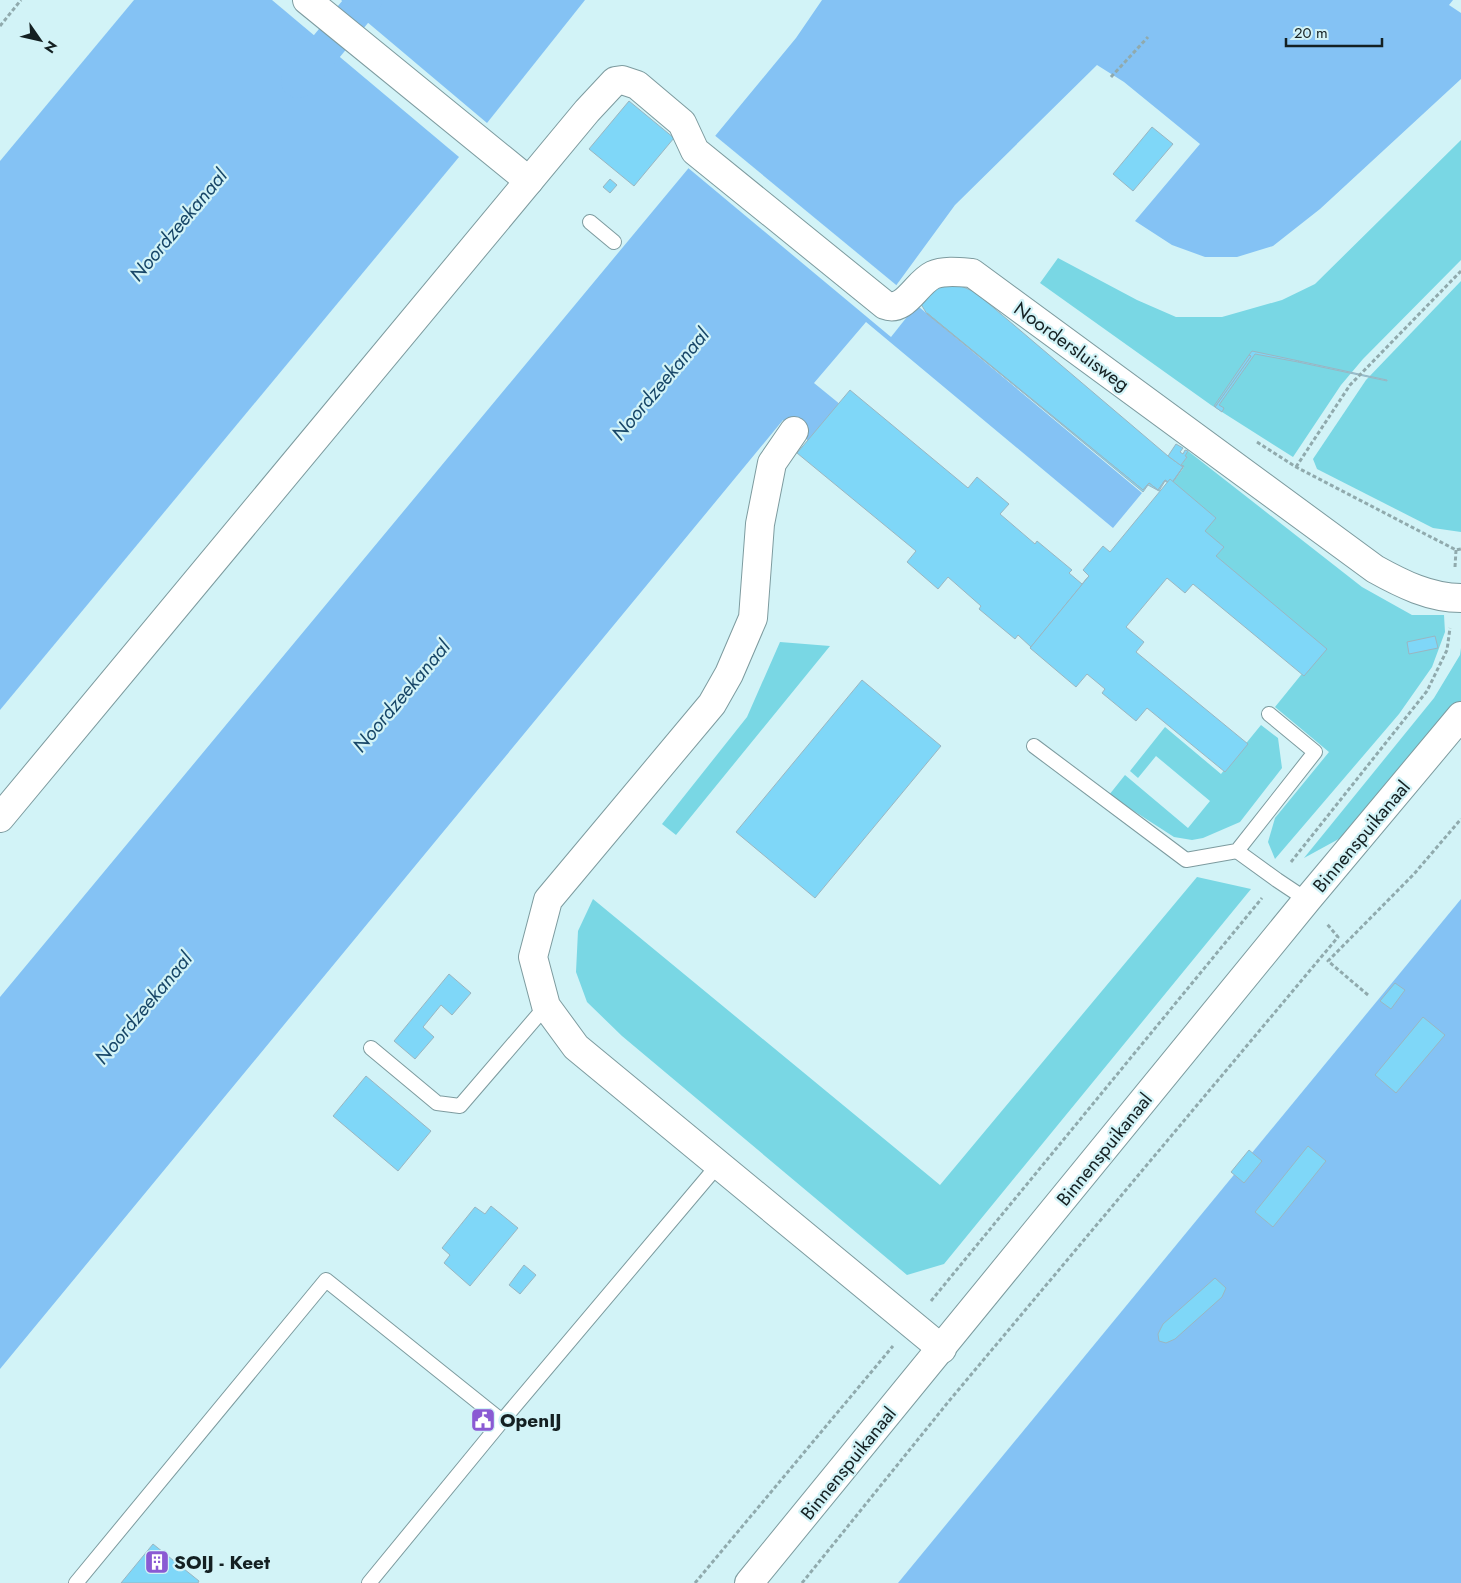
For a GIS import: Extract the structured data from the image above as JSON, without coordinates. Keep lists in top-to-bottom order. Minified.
{"streets":{"street":["Noordersluisweg","Binnenspuikanaal"]},"water":["Noordzeekanaal"],"places":{"public building":["OpenIJ"],"building":["SOIJ - Keet"]},"scale_bar":"20 m","north":"bottom right"}
